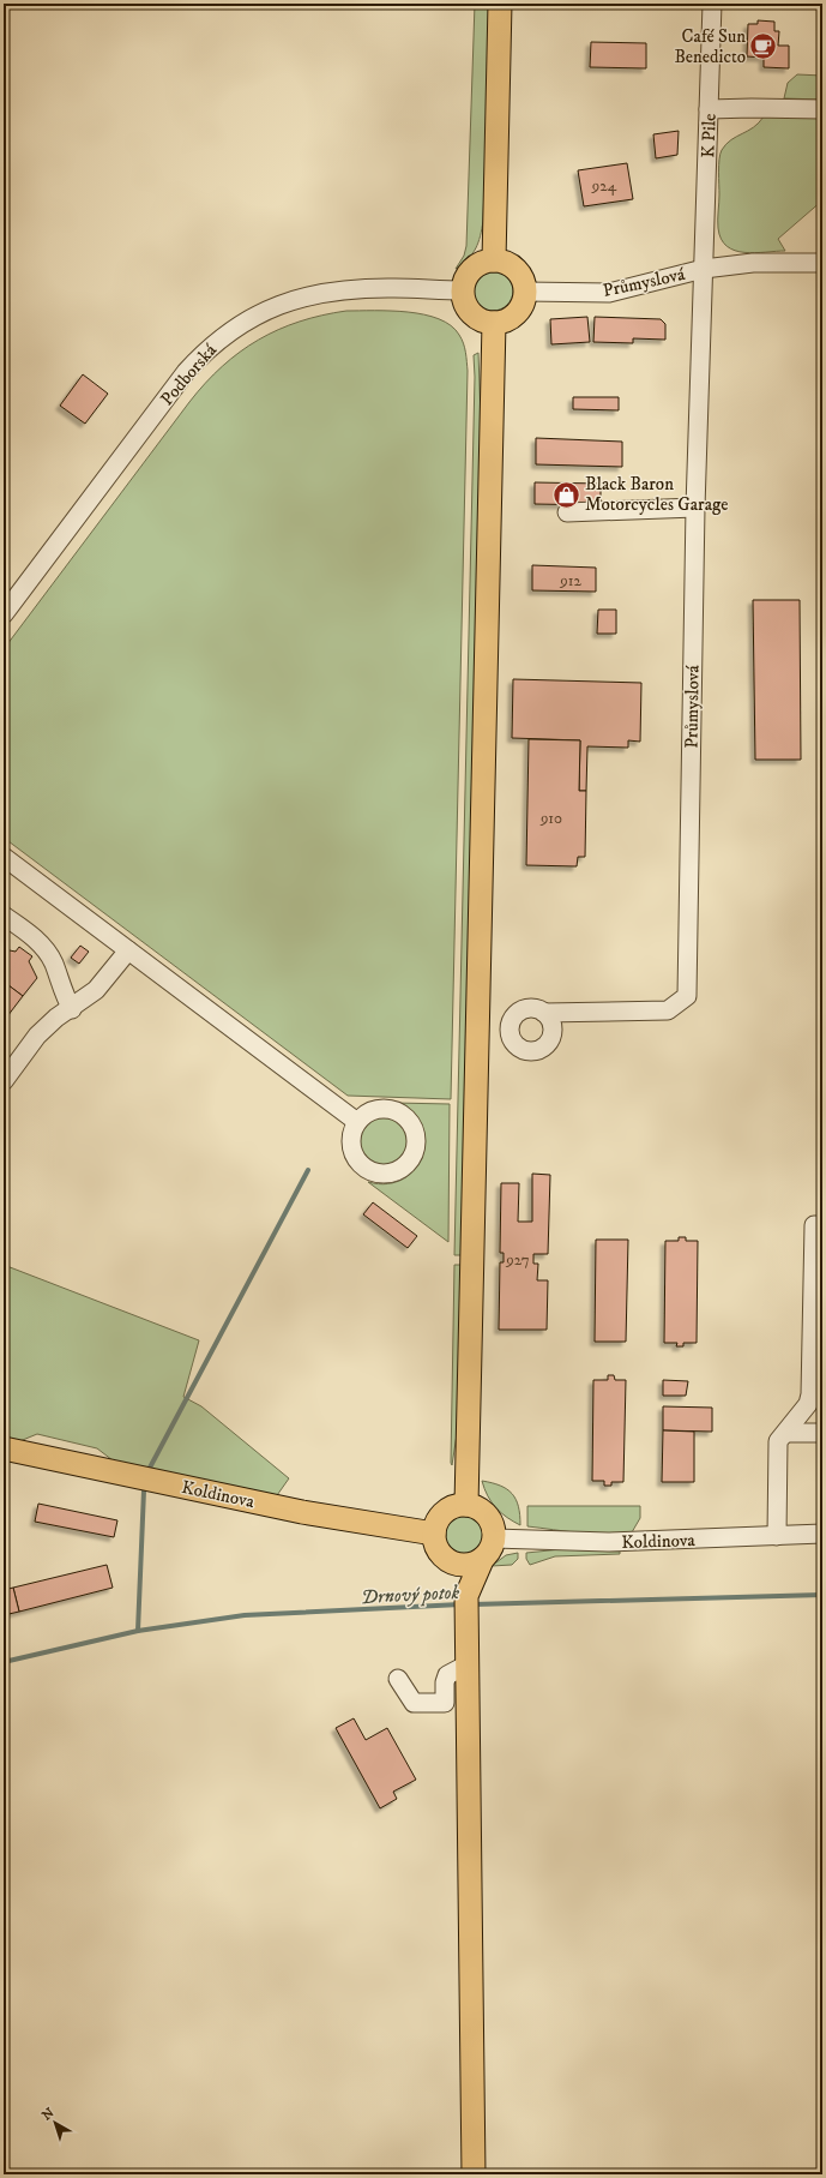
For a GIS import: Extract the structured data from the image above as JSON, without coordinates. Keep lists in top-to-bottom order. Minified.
{"streets":{"main road":["Koldinova"],"street":["K Pile","Průmyslová","Podborská"]},"crossings":[["K Pile","Průmyslová"],["Průmyslová","Podborská"]],"water":["Drnový potok"],"places":{"cafe":["Café Sun Benedicto"],"shop":["Black Baron Motorcycles Garage"]},"house_numbers":["924","912","910","927"],"north":"top left"}
